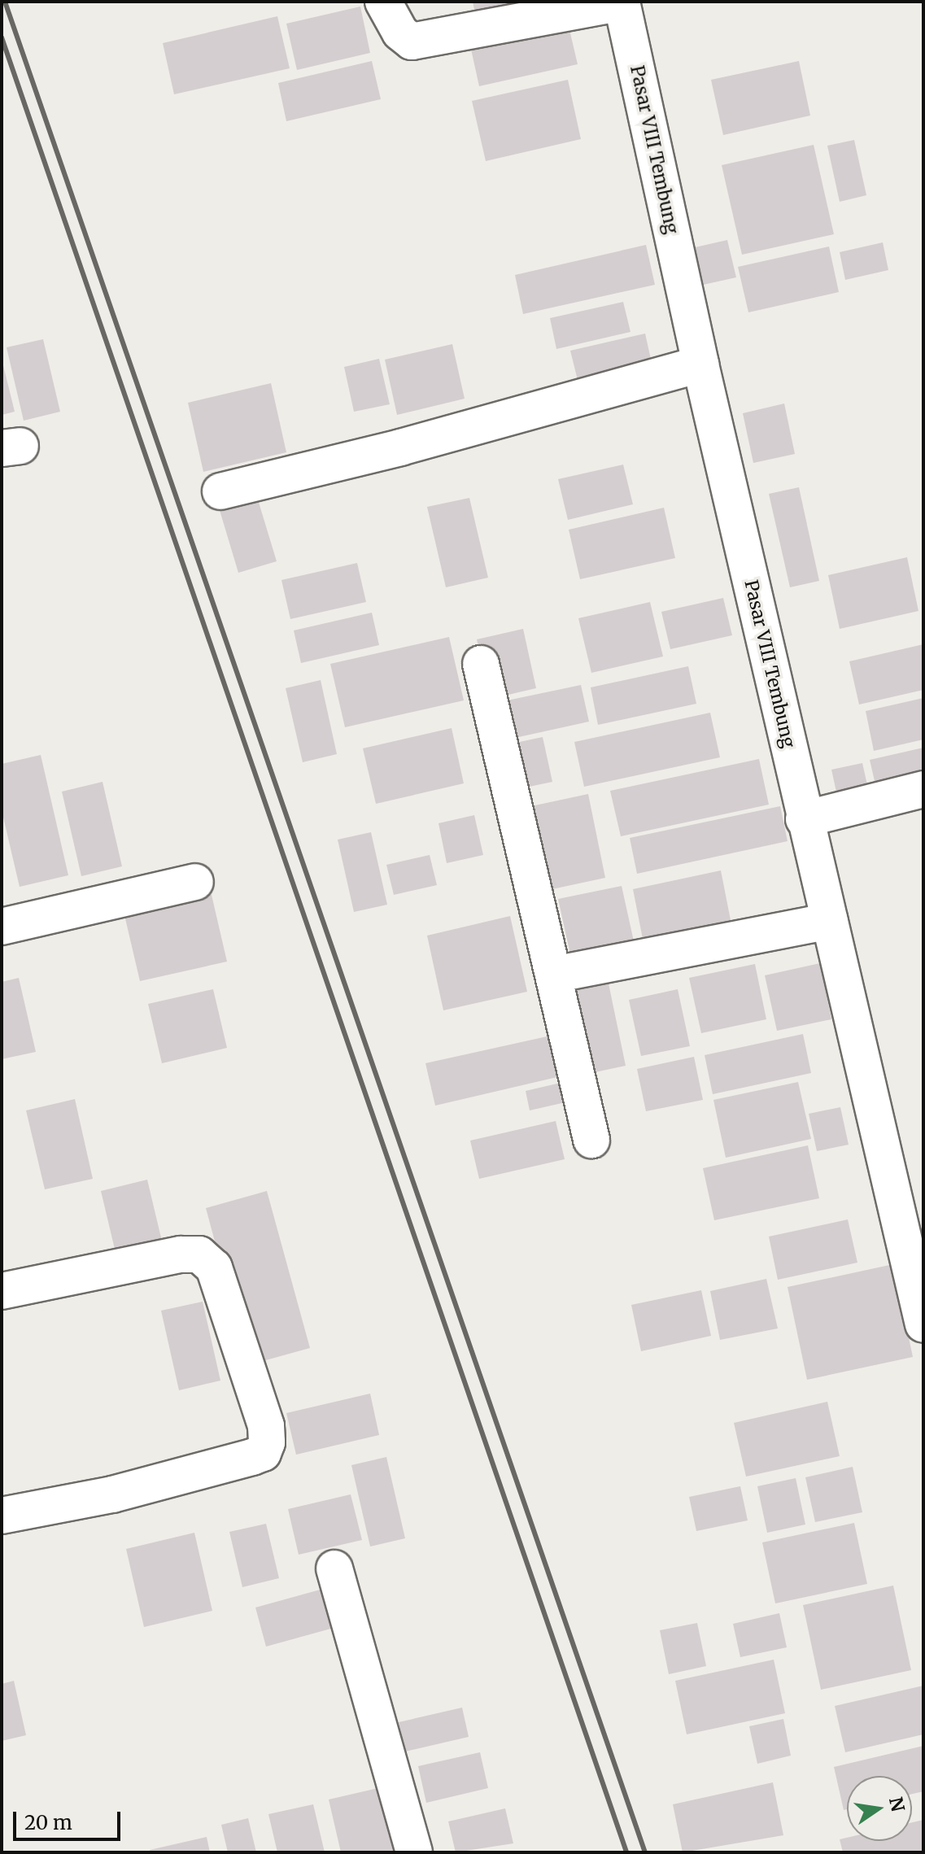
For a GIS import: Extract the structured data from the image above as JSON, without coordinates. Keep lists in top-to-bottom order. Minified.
{"streets":{"street":["Pasar VIII Tembung"]},"scale_bar":"20 m","north":"right"}
